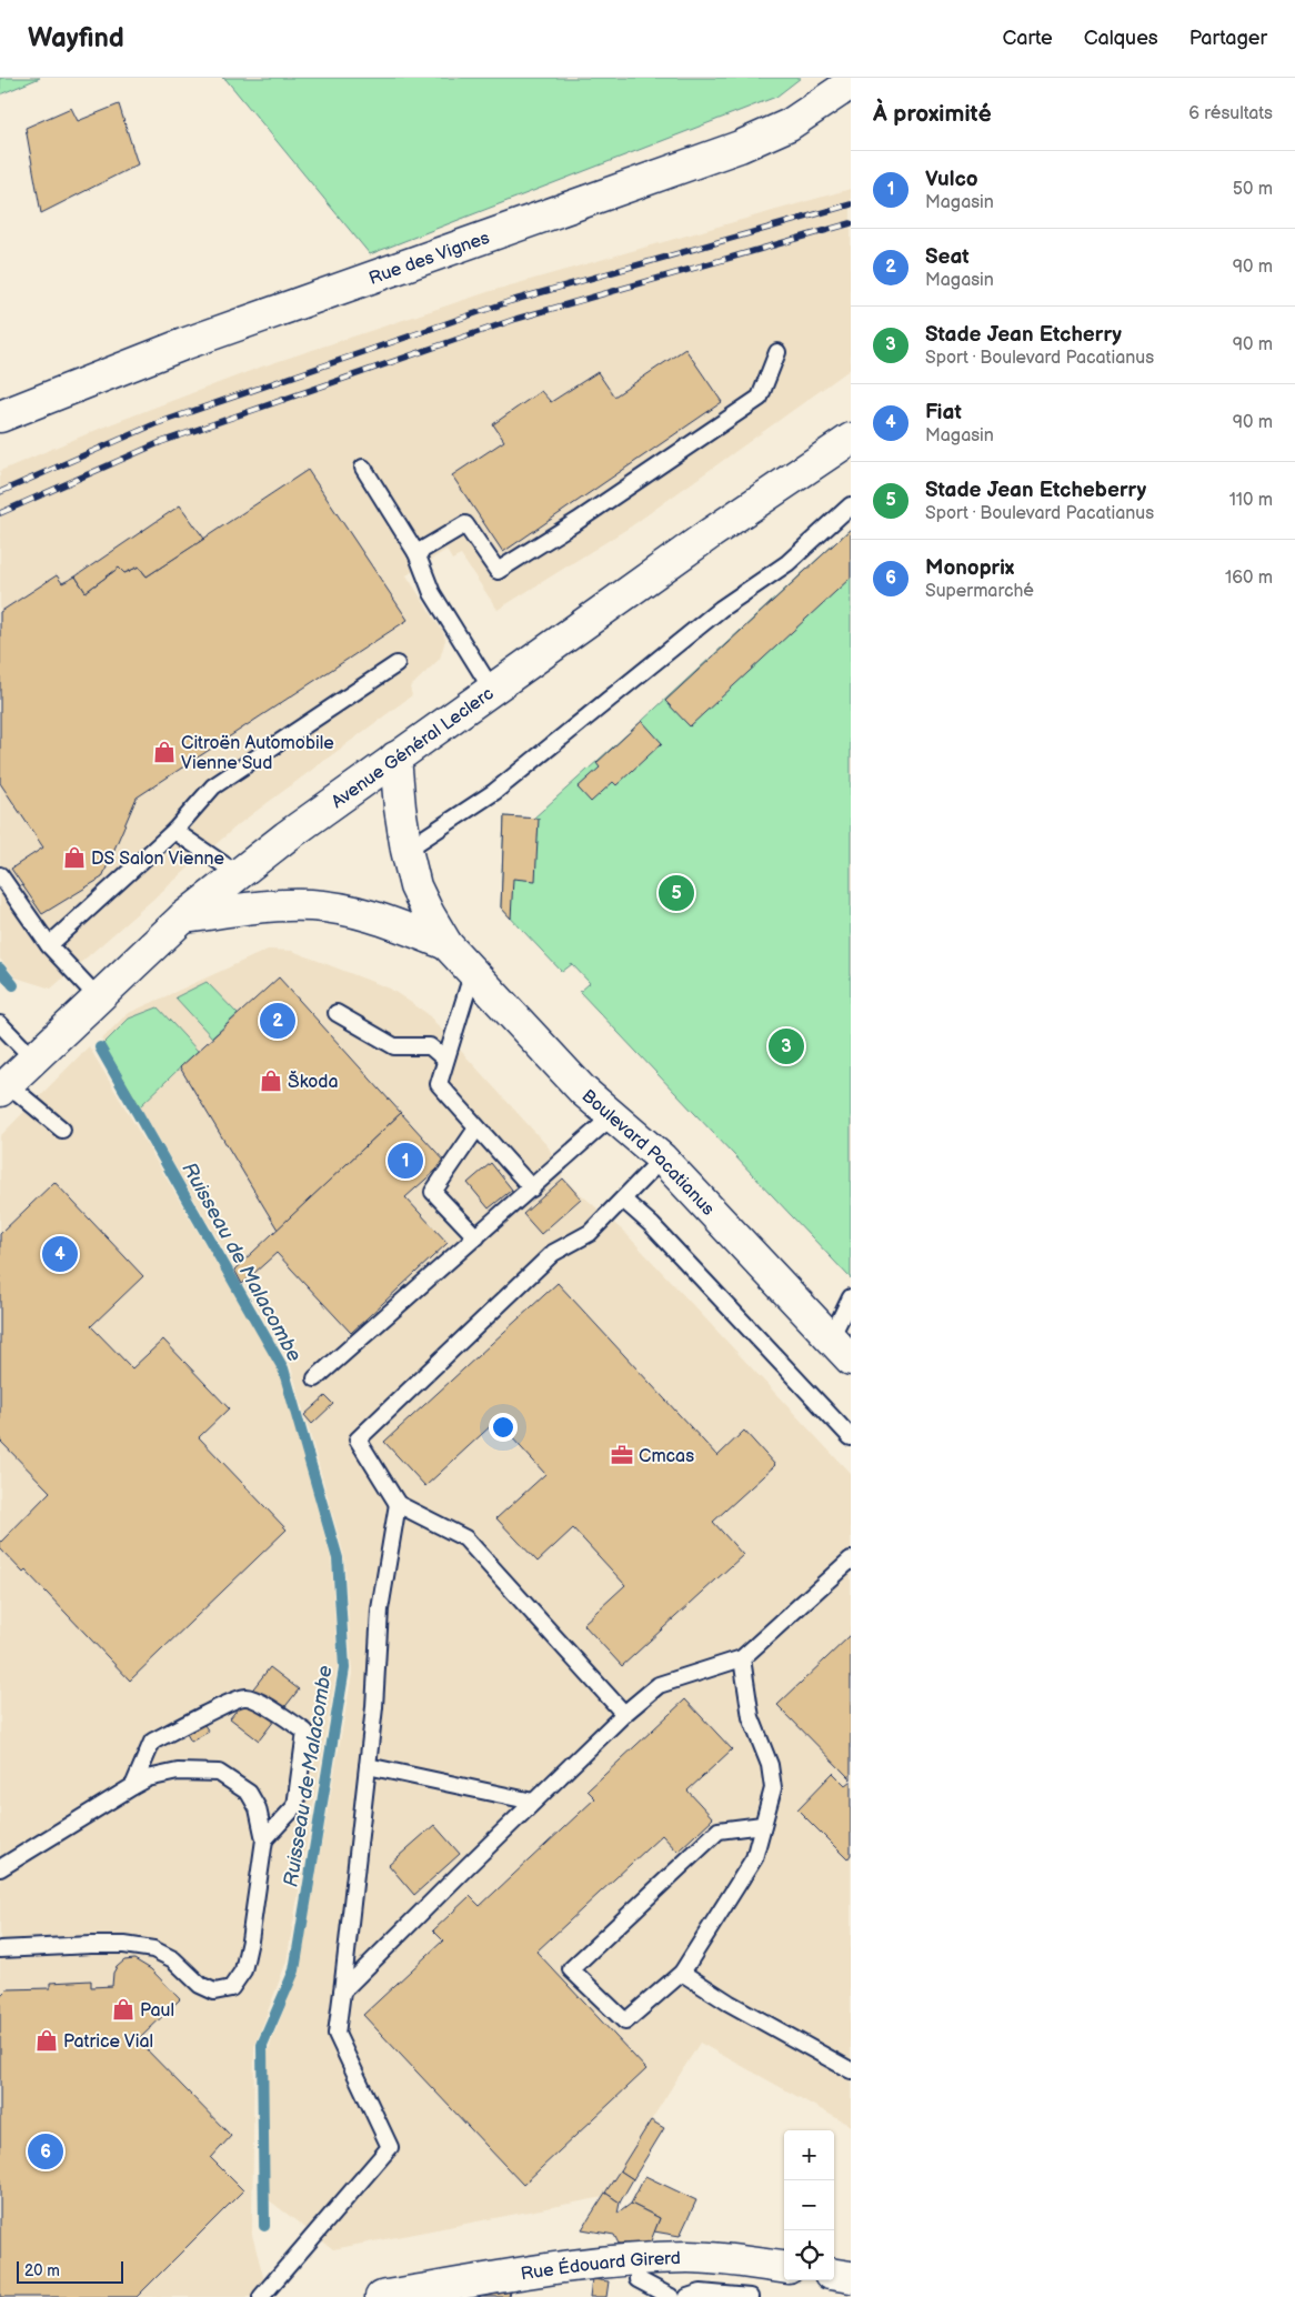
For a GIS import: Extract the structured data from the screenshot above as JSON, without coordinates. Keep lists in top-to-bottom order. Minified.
{"streets":{"street":["Rue des Vignes","Avenue Général Leclerc","Boulevard Pacatianus","Rue Édouard Girerd"]},"crossings":[["Avenue Général Leclerc","Boulevard Pacatianus"]],"water":["Ruisseau de Malacombe"],"places":{"shop":["Citroën Automobile Vienne Sud","DS Salon Vienne","Škoda","Paul","Patrice Vial"],"office":["Cmcas"]},"scale_bar":"20 m","page":{"header":"Wayfind","nav":["Carte","Calques","Partager"],"heading":["À proximité","6 résultats"],"list":[{"mark":"1","name":"Vulco","note":"Magasin","value":"50 m"},{"mark":"2","name":"Seat","note":"Magasin","value":"90 m"},{"mark":"3","name":"Stade Jean Etcherry","note":"Sport · Boulevard Pacatianus","value":"90 m"},{"mark":"4","name":"Fiat","note":"Magasin","value":"90 m"},{"mark":"5","name":"Stade Jean Etcheberry","note":"Sport · Boulevard Pacatianus","value":"110 m"},{"mark":"6","name":"Monoprix","note":"Supermarché","value":"160 m"}],"pins":["5","2","3","1","4","6"],"map_buttons":["+","−"],"scale":"20 m"}}
